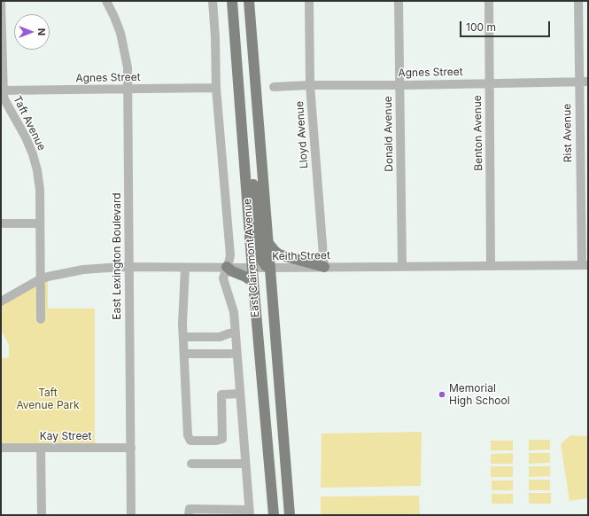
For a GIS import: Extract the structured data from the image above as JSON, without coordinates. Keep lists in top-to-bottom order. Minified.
{"streets":{"main road":["East Clairemont Avenue"],"street":["Agnes Street","Taft Avenue","Benton Avenue","Rist Avenue","Donald Avenue","Lloyd Avenue","East Lexington Boulevard","Keith Street","Kay Street"]},"crossings":[["Agnes Street","Taft Avenue"],["Agnes Street","Benton Avenue"],["Agnes Street","Rist Avenue"],["Agnes Street","Donald Avenue"],["Agnes Street","Lloyd Avenue"],["Agnes Street","East Lexington Boulevard"],["Taft Avenue","Keith Street"],["Benton Avenue","Keith Street"],["Rist Avenue","Keith Street"],["Donald Avenue","Keith Street"],["Lloyd Avenue","Keith Street"],["East Lexington Boulevard","Keith Street"],["East Lexington Boulevard","Kay Street"],["Keith Street","East Clairemont Avenue"]],"parks":["Taft Avenue Park"],"places":["Memorial High School"],"scale_bar":"100 m","north":"right"}
